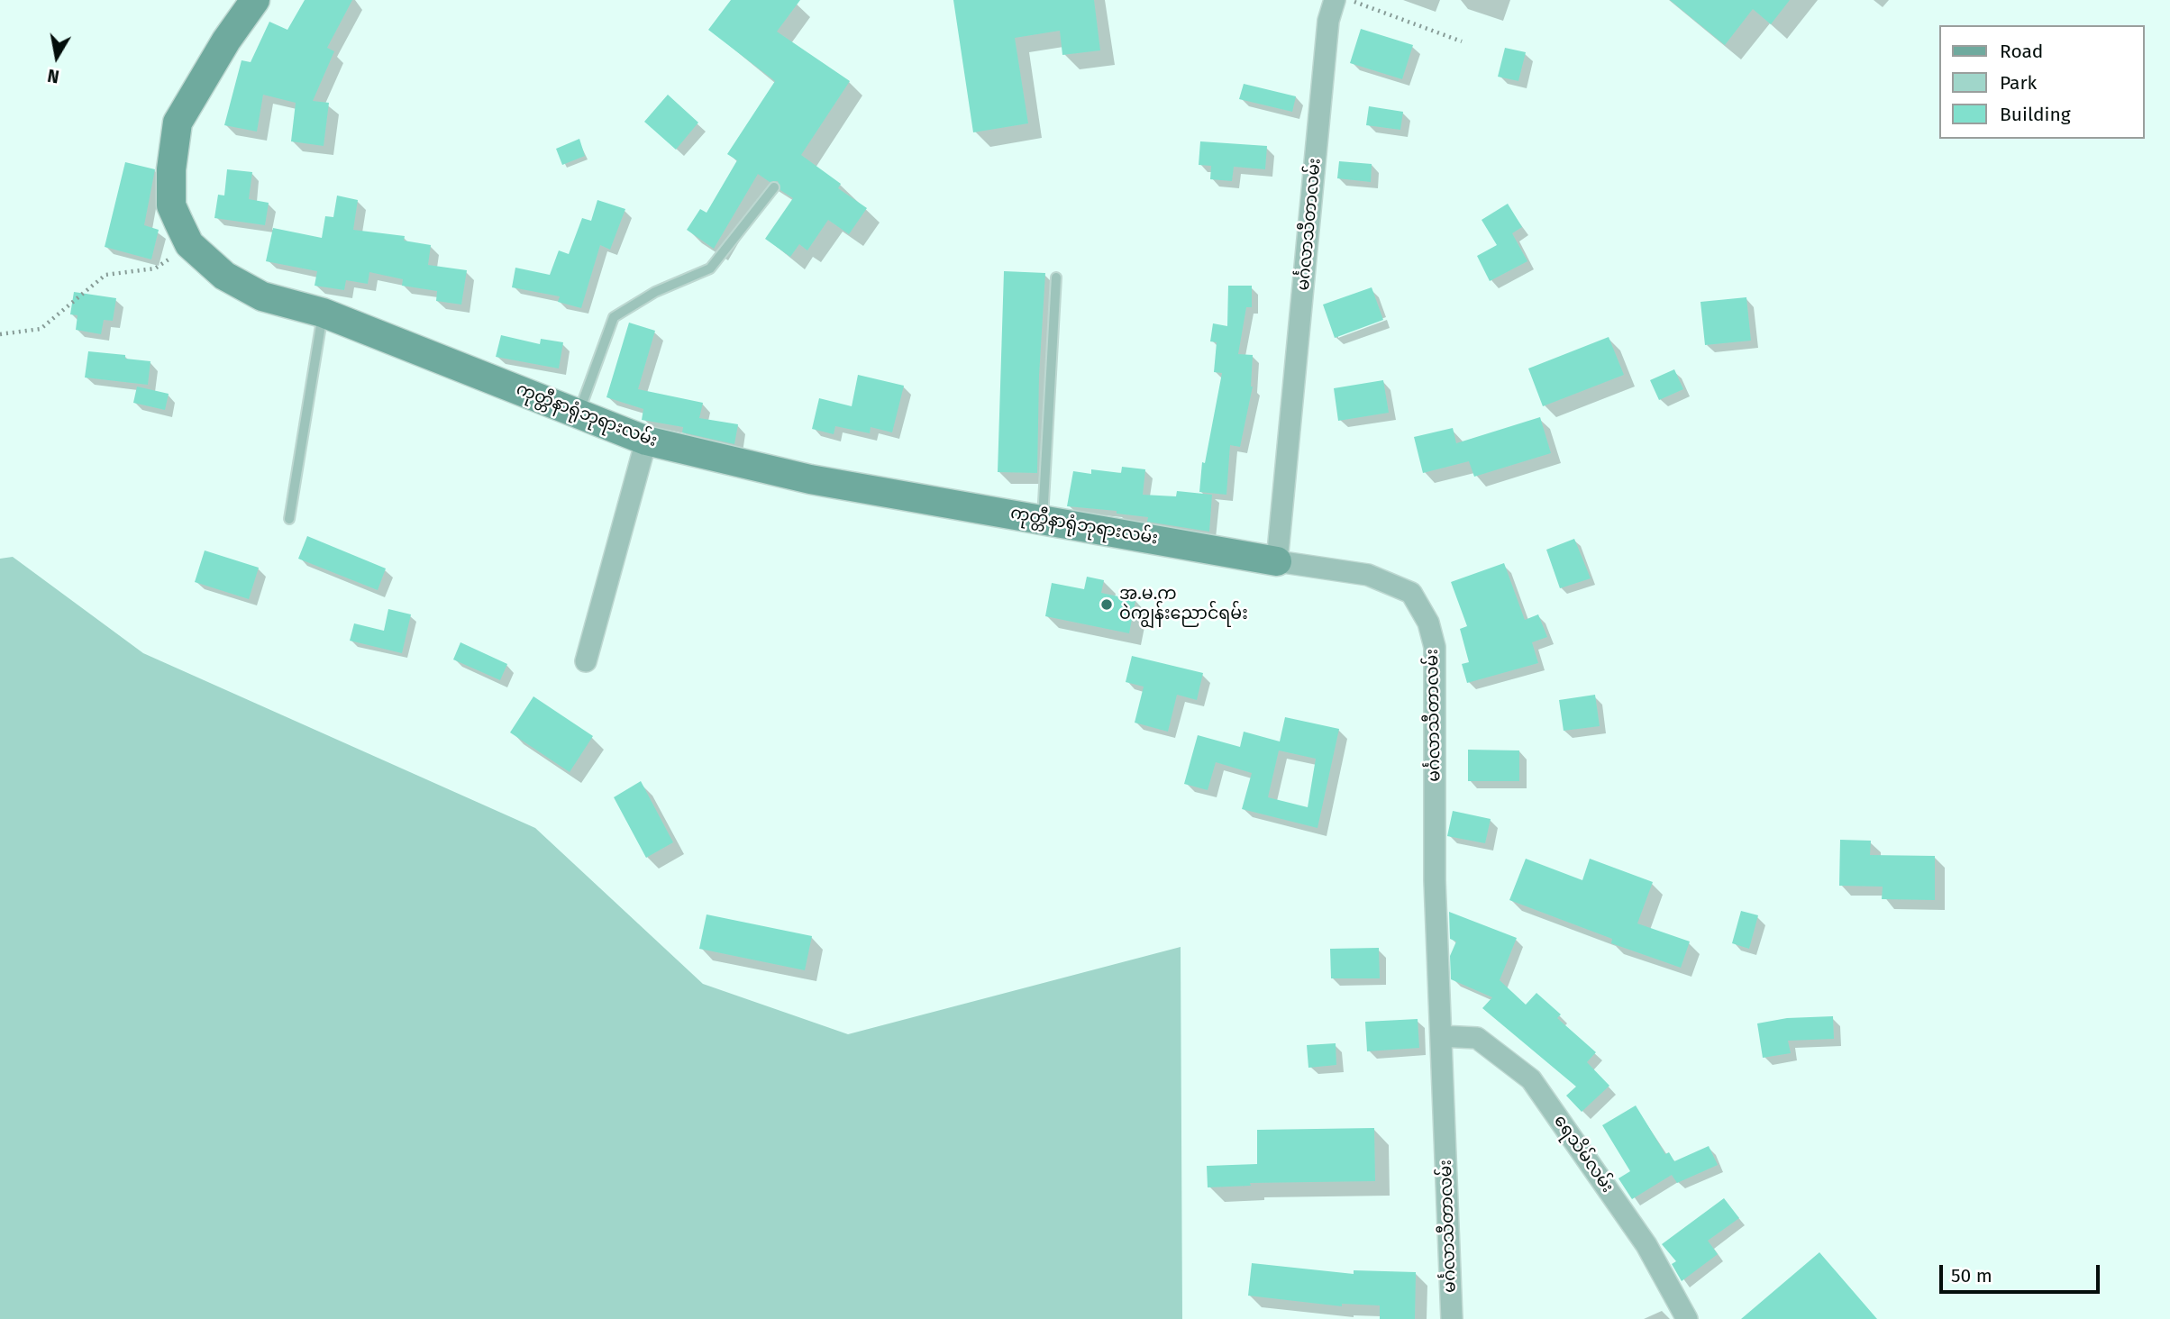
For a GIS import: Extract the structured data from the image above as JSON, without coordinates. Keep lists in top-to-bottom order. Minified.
{"streets":{"street":["မင်္ဂလာသီတာလမ်း","ကုတ္တီနာရုံဘုရားလမ်း","ရေသိမ်လမ်း"]},"crossings":[["မင်္ဂလာသီတာလမ်း","ကုတ္တီနာရုံဘုရားလမ်း"],["မင်္ဂလာသီတာလမ်း","ရေသိမ်လမ်း"]],"places":["အ.မ.က ဝဲကျွန်းညောင်ရမ်း"],"legend":["Road","Park","Building"],"scale_bar":"50 m","north":"bottom"}
